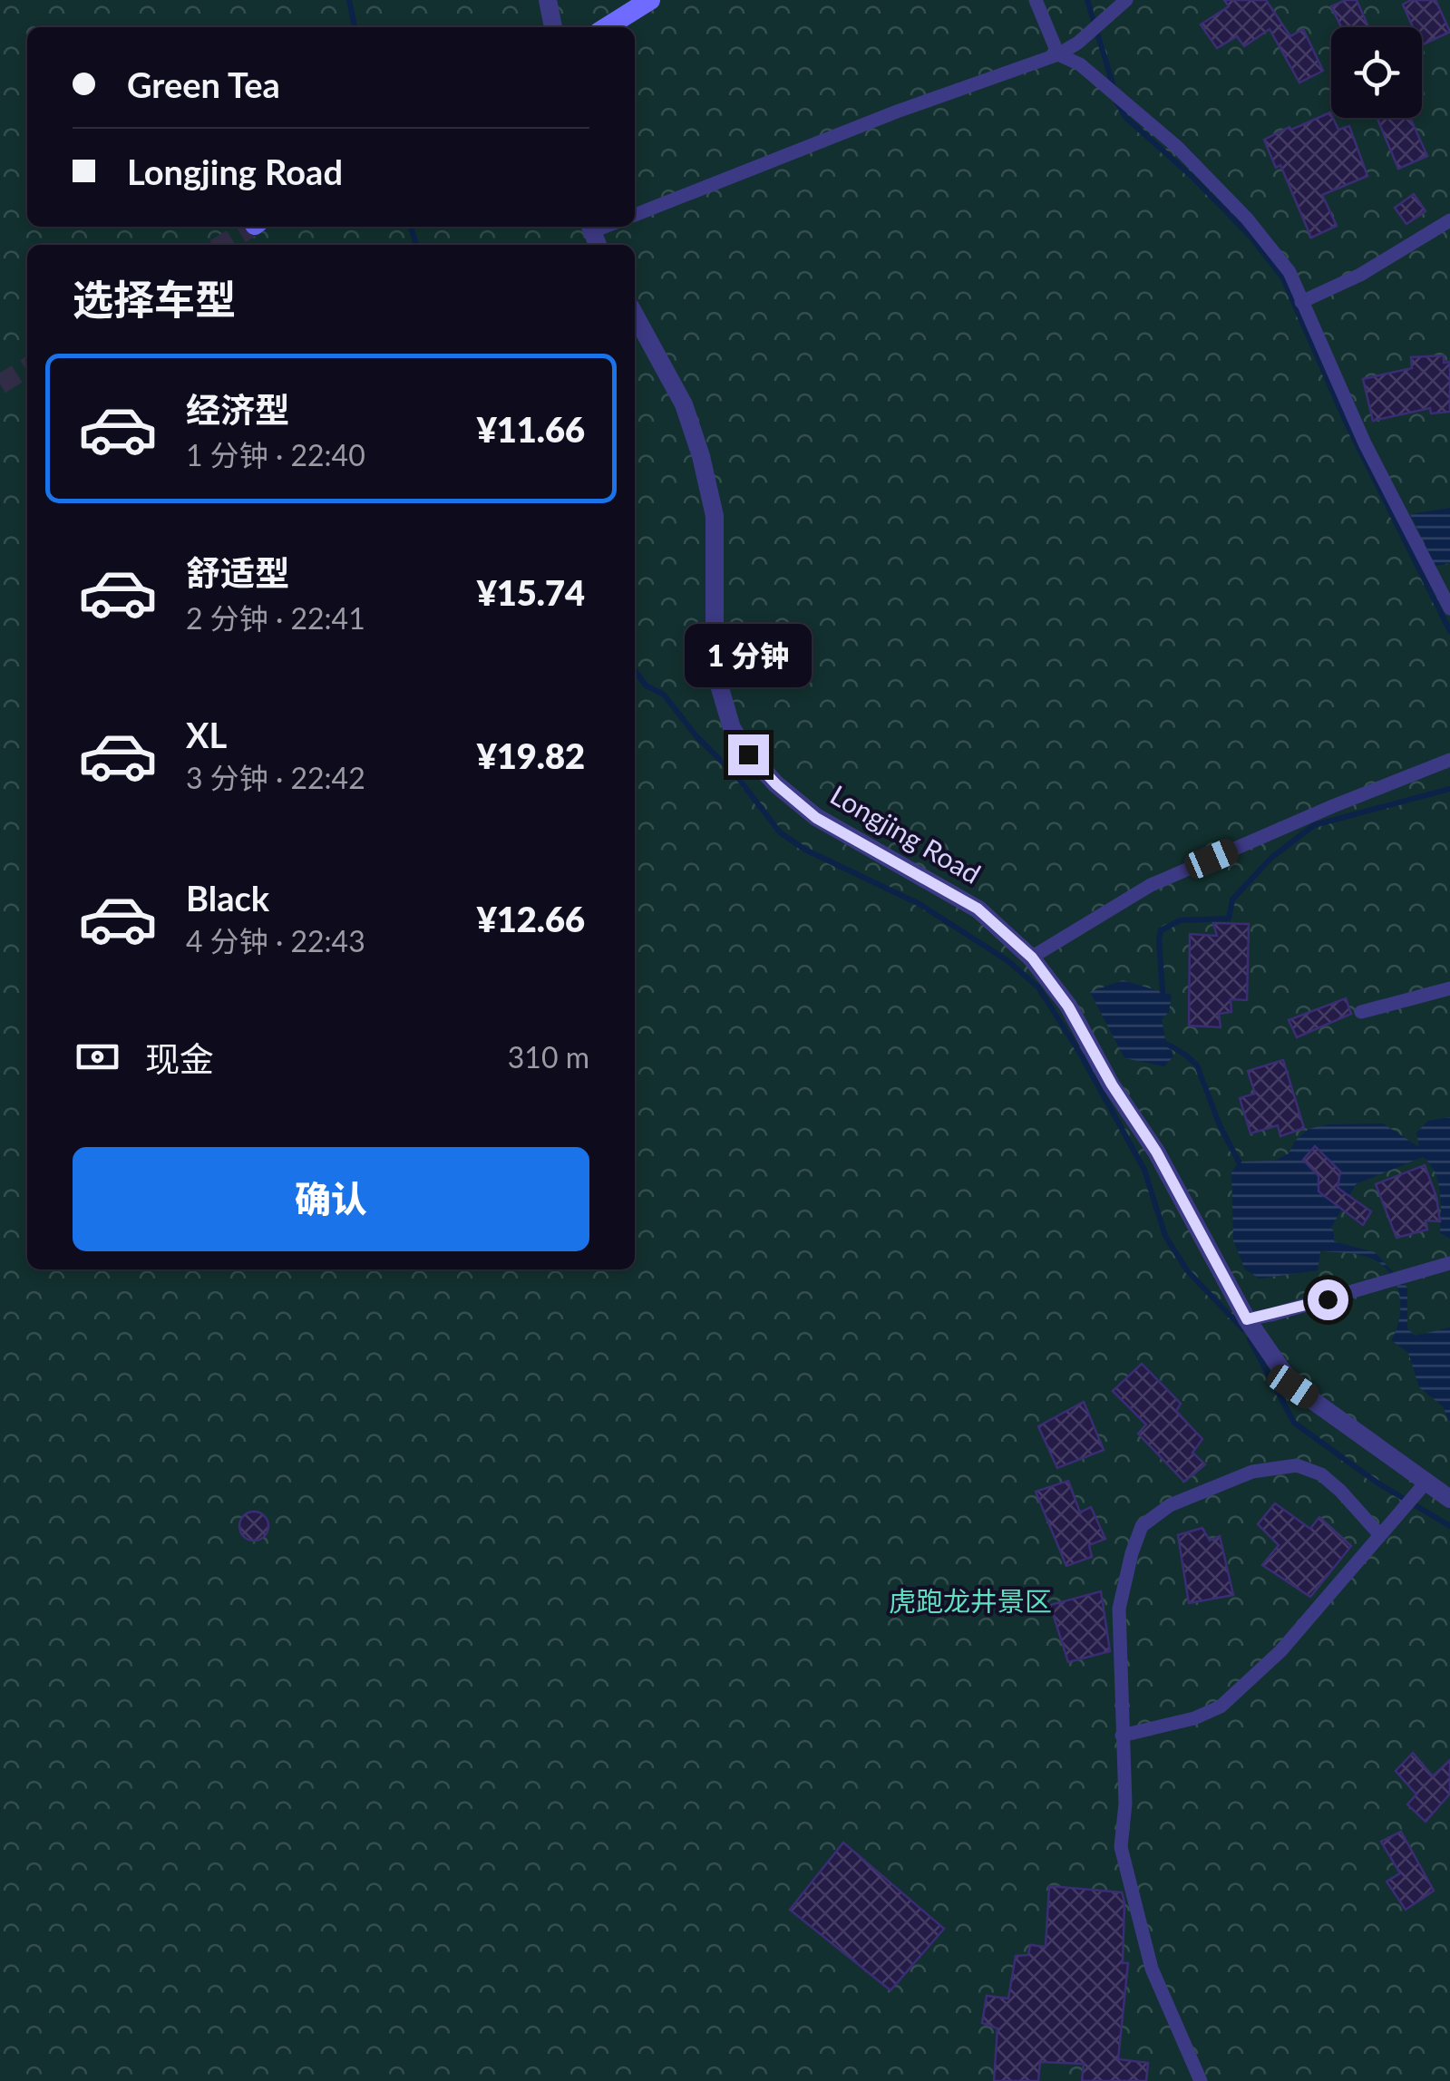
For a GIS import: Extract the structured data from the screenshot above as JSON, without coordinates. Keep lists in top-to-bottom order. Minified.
{"streets":{"street":["Longjing Road"]},"parks":["虎跑龙井景区"],"page":{"banner":["Green Tea","Longjing Road"],"heading":"选择车型","list":[{"name":"经济型","note":"1 分钟 · 22:40","value":"¥11.66"},{"name":"舒适型","note":"2 分钟 · 22:41","value":"¥15.74"},{"name":"XL","note":"3 分钟 · 22:42","value":"¥19.82"},{"name":"Black","note":"4 分钟 · 22:43","value":"¥12.66"}],"bubble":"1 分钟","pay":["现金","310 m"],"buttons":"确认"}}
